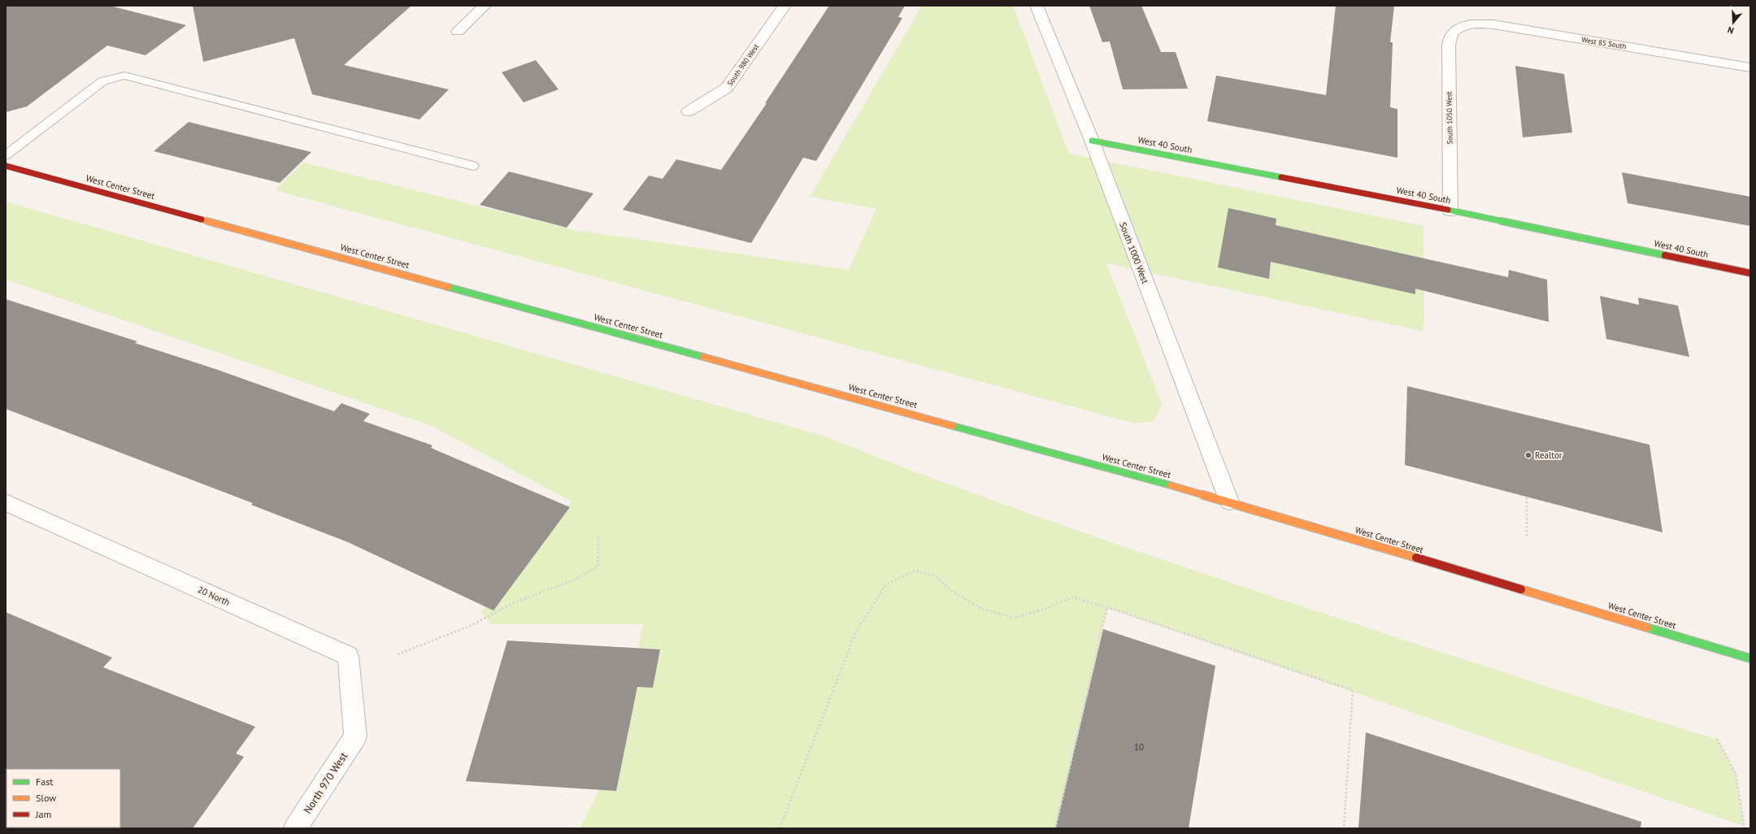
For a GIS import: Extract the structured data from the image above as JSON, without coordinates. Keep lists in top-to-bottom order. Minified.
{"streets":{"main road":["West 40 South","West Center Street"],"street":["West 85 South","South 980 West","South 1050 West","South 1000 West","20 North","North 970 West"]},"crossings":[["West 85 South","South 1050 West"],["South 1050 West","West 40 South"],["West 40 South","South 1000 West"],["West Center Street","South 1000 West"],["20 North","North 970 West"]],"places":["Realtor"],"house_numbers":["10"],"legend":["Fast","Slow","Jam"],"north":"bottom"}
